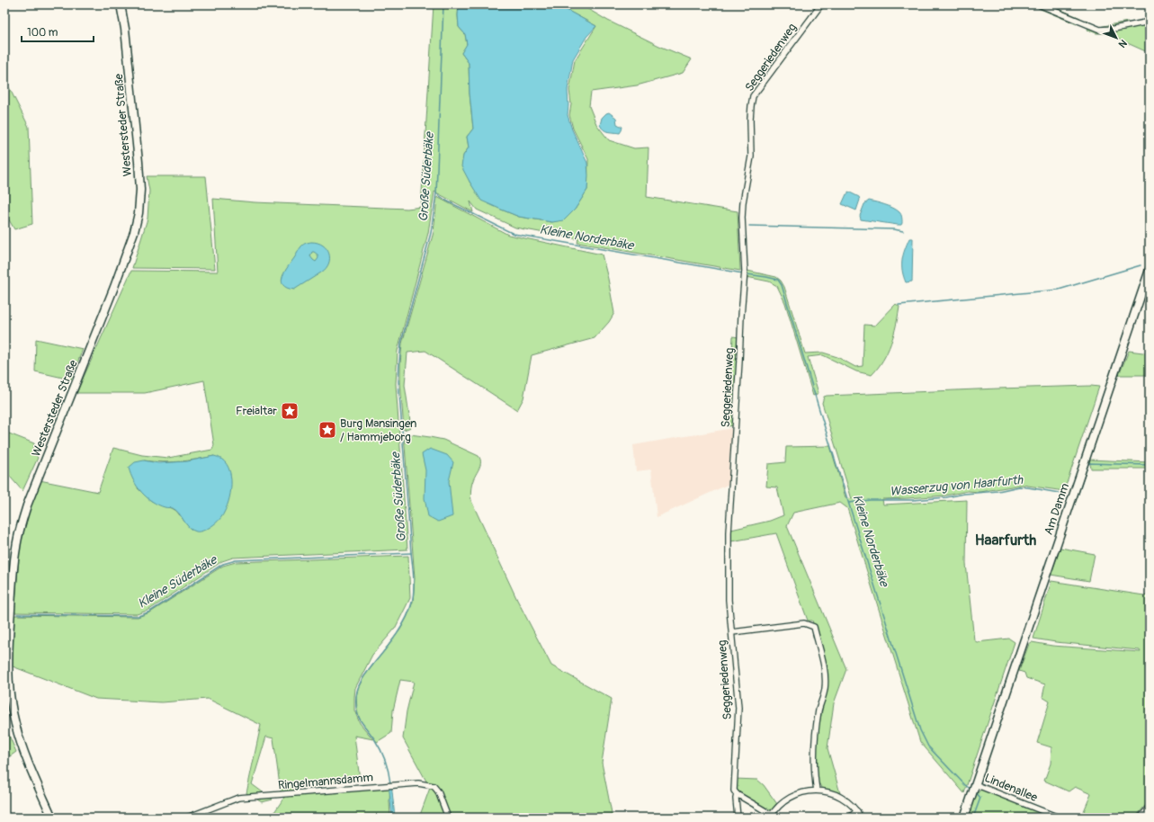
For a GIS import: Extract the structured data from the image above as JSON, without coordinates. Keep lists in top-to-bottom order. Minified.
{"streets":{"main road":["Westersteder Straße","Am Damm"],"street":["Seggeriedenweg","Ringelmannsdamm","Lindenallee"]},"crossings":[["Am Damm","Lindenallee"]],"districts":["Haarfurth"],"water":["Große Süderbäke","Kleine Norderbäke","Wasserzug von Haarfurth","Kleine Süderbäke"],"places":{"place":["Freialtar","Burg Mansingen / Hammjeborg"]},"scale_bar":"100 m","north":"bottom right"}
